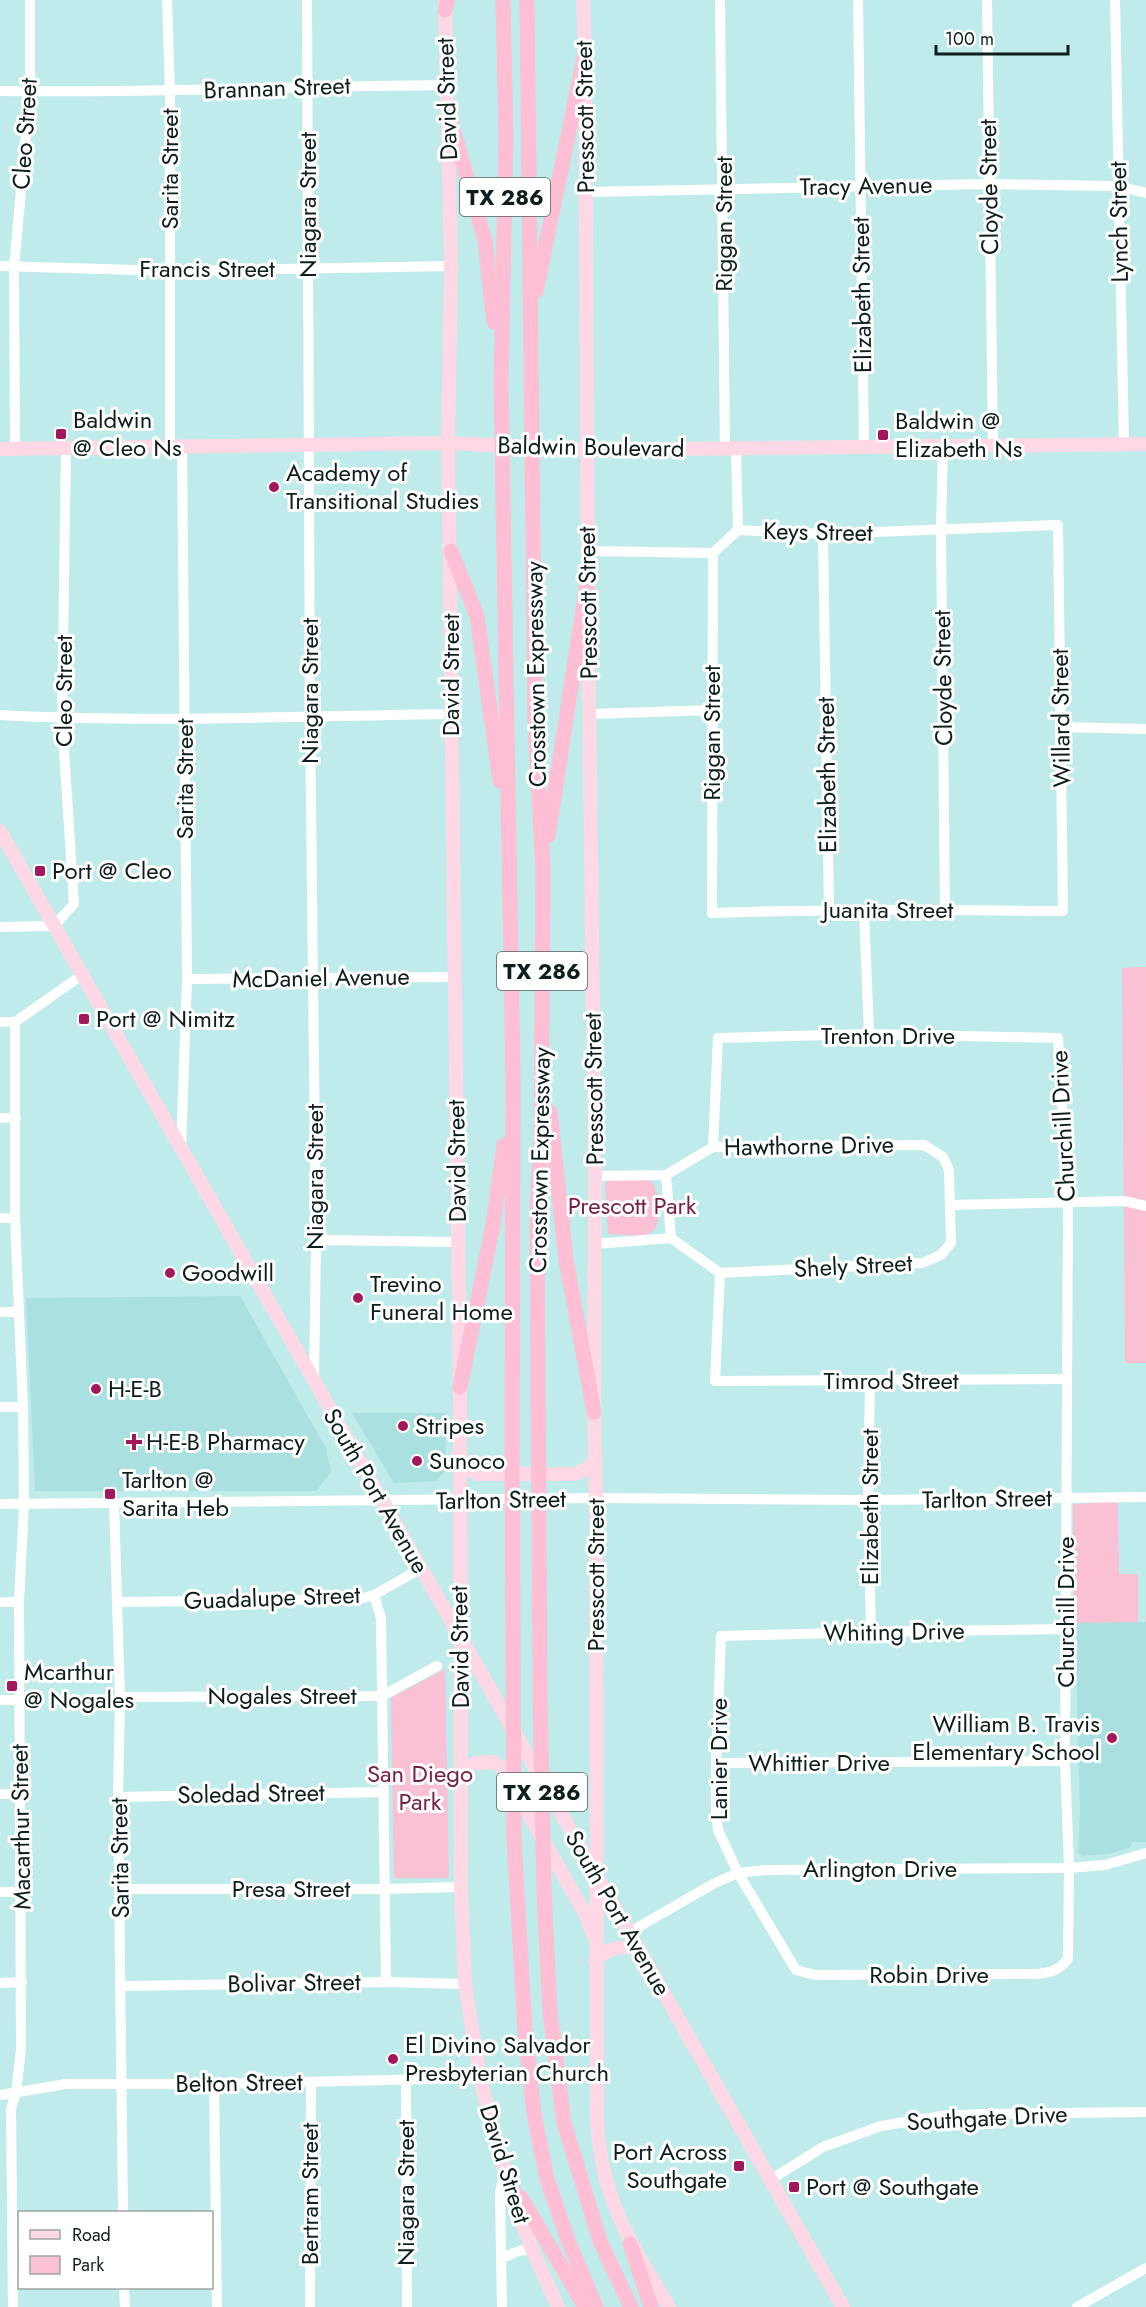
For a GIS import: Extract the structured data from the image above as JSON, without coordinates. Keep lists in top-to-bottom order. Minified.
{"streets":{"highway":["TX 286","Crosstown Expressway"],"main road":["David Street","Presscott Street","Baldwin Boulevard","South Port Avenue"],"street":["Brannan Street","Cleo Street","Sarita Street","Tracy Avenue","Cloyde Street","Niagara Street","Lynch Street","Riggan Street","Francis Street","Elizabeth Street","Keys Street","Willard Street","Juanita Street","McDaniel Avenue","Trenton Drive","Churchill Drive","Hawthorne Drive","Shely Street","Timrod Street","Tarlton Street","Guadalupe Street","Whiting Drive","Nogales Street","Lanier Drive","Whittier Drive","Soledad Street","Macarthur Street","Arlington Drive","Presa Street","Robin Drive","Bolivar Street","Belton Street","Southgate Drive","Bertram Street"]},"crossings":[["Brannan Street","David Street"],["Brannan Street","Cleo Street"],["Brannan Street","Sarita Street"],["Brannan Street","Niagara Street"],["David Street","Francis Street"],["David Street","Baldwin Boulevard"],["David Street","McDaniel Avenue"],["David Street","South Port Avenue"],["David Street","Tarlton Street"],["David Street","Presa Street"],["David Street","Bolivar Street"],["David Street","Belton Street"],["Presscott Street","Tracy Avenue"],["Presscott Street","Baldwin Boulevard"],["Presscott Street","Hawthorne Drive"],["Presscott Street","South Port Avenue"],["Presscott Street","Tarlton Street"],["Cleo Street","Francis Street"],["Cleo Street","Baldwin Boulevard"],["Cleo Street","South Port Avenue"],["Sarita Street","Francis Street"],["Sarita Street","Baldwin Boulevard"],["Sarita Street","McDaniel Avenue"],["Sarita Street","South Port Avenue"],["Sarita Street","Tarlton Street"],["Sarita Street","Guadalupe Street"],["Sarita Street","Nogales Street"],["Sarita Street","Soledad Street"],["Sarita Street","Presa Street"],["Sarita Street","Bolivar Street"],["Sarita Street","Belton Street"],["Tracy Avenue","Cloyde Street"],["Tracy Avenue","Lynch Street"],["Tracy Avenue","Riggan Street"],["Tracy Avenue","Elizabeth Street"],["Cloyde Street","Baldwin Boulevard"],["Cloyde Street","Keys Street"],["Cloyde Street","Juanita Street"],["Niagara Street","Francis Street"],["Niagara Street","Baldwin Boulevard"],["Niagara Street","McDaniel Avenue"],["Niagara Street","South Port Avenue"],["Niagara Street","Belton Street"],["Lynch Street","Baldwin Boulevard"],["Riggan Street","Baldwin Boulevard"],["Riggan Street","Keys Street"],["Riggan Street","Juanita Street"],["Elizabeth Street","Baldwin Boulevard"],["Elizabeth Street","Keys Street"],["Elizabeth Street","Juanita Street"],["Elizabeth Street","Timrod Street"],["Elizabeth Street","Tarlton Street"],["Elizabeth Street","Whiting Drive"],["Keys Street","Willard Street"],["Willard Street","Juanita Street"],["Trenton Drive","Churchill Drive"],["Trenton Drive","Hawthorne Drive"],["Churchill Drive","Timrod Street"],["Churchill Drive","Tarlton Street"],["Churchill Drive","Whiting Drive"],["Churchill Drive","Whittier Drive"],["Churchill Drive","Arlington Drive"],["Churchill Drive","Robin Drive"],["Hawthorne Drive","Shely Street"],["Shely Street","Timrod Street"],["South Port Avenue","Tarlton Street"],["South Port Avenue","Guadalupe Street"],["South Port Avenue","Arlington Drive"],["South Port Avenue","Southgate Drive"],["Tarlton Street","Macarthur Street"],["Whiting Drive","Lanier Drive"],["Lanier Drive","Whittier Drive"],["Lanier Drive","Arlington Drive"],["Lanier Drive","Robin Drive"],["Macarthur Street","Belton Street"],["Belton Street","Bertram Street"]],"parks":["Prescott Park","San Diego Park"],"places":{"transit":["Baldwin @ Cleo Ns","Baldwin @ Elizabeth Ns","Port @ Cleo","Port @ Nimitz","Tarlton @ Sarita Heb","Mcarthur @ Nogales","Port Across Southgate","Port @ Southgate"],"other":["Academy of Transitional Studies","Goodwill","Trevino Funeral Home","H-E-B","Stripes","Sunoco","William B. Travis Elementary School","El Divino Salvador Presbyterian Church"],"health":["H-E-B Pharmacy"]},"legend":["Road","Park"],"scale_bar":"100 m"}
